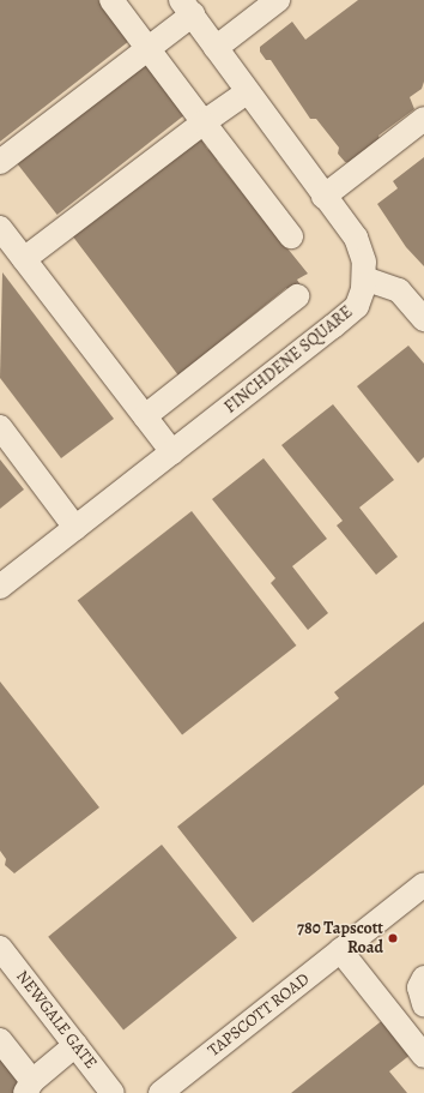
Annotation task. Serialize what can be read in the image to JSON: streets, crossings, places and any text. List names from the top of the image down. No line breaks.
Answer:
{"streets":{"street":["FINCHDENE SQUARE","TAPSCOTT ROAD","NEWGALE GATE"]},"places":["780 Tapscott Road"]}
